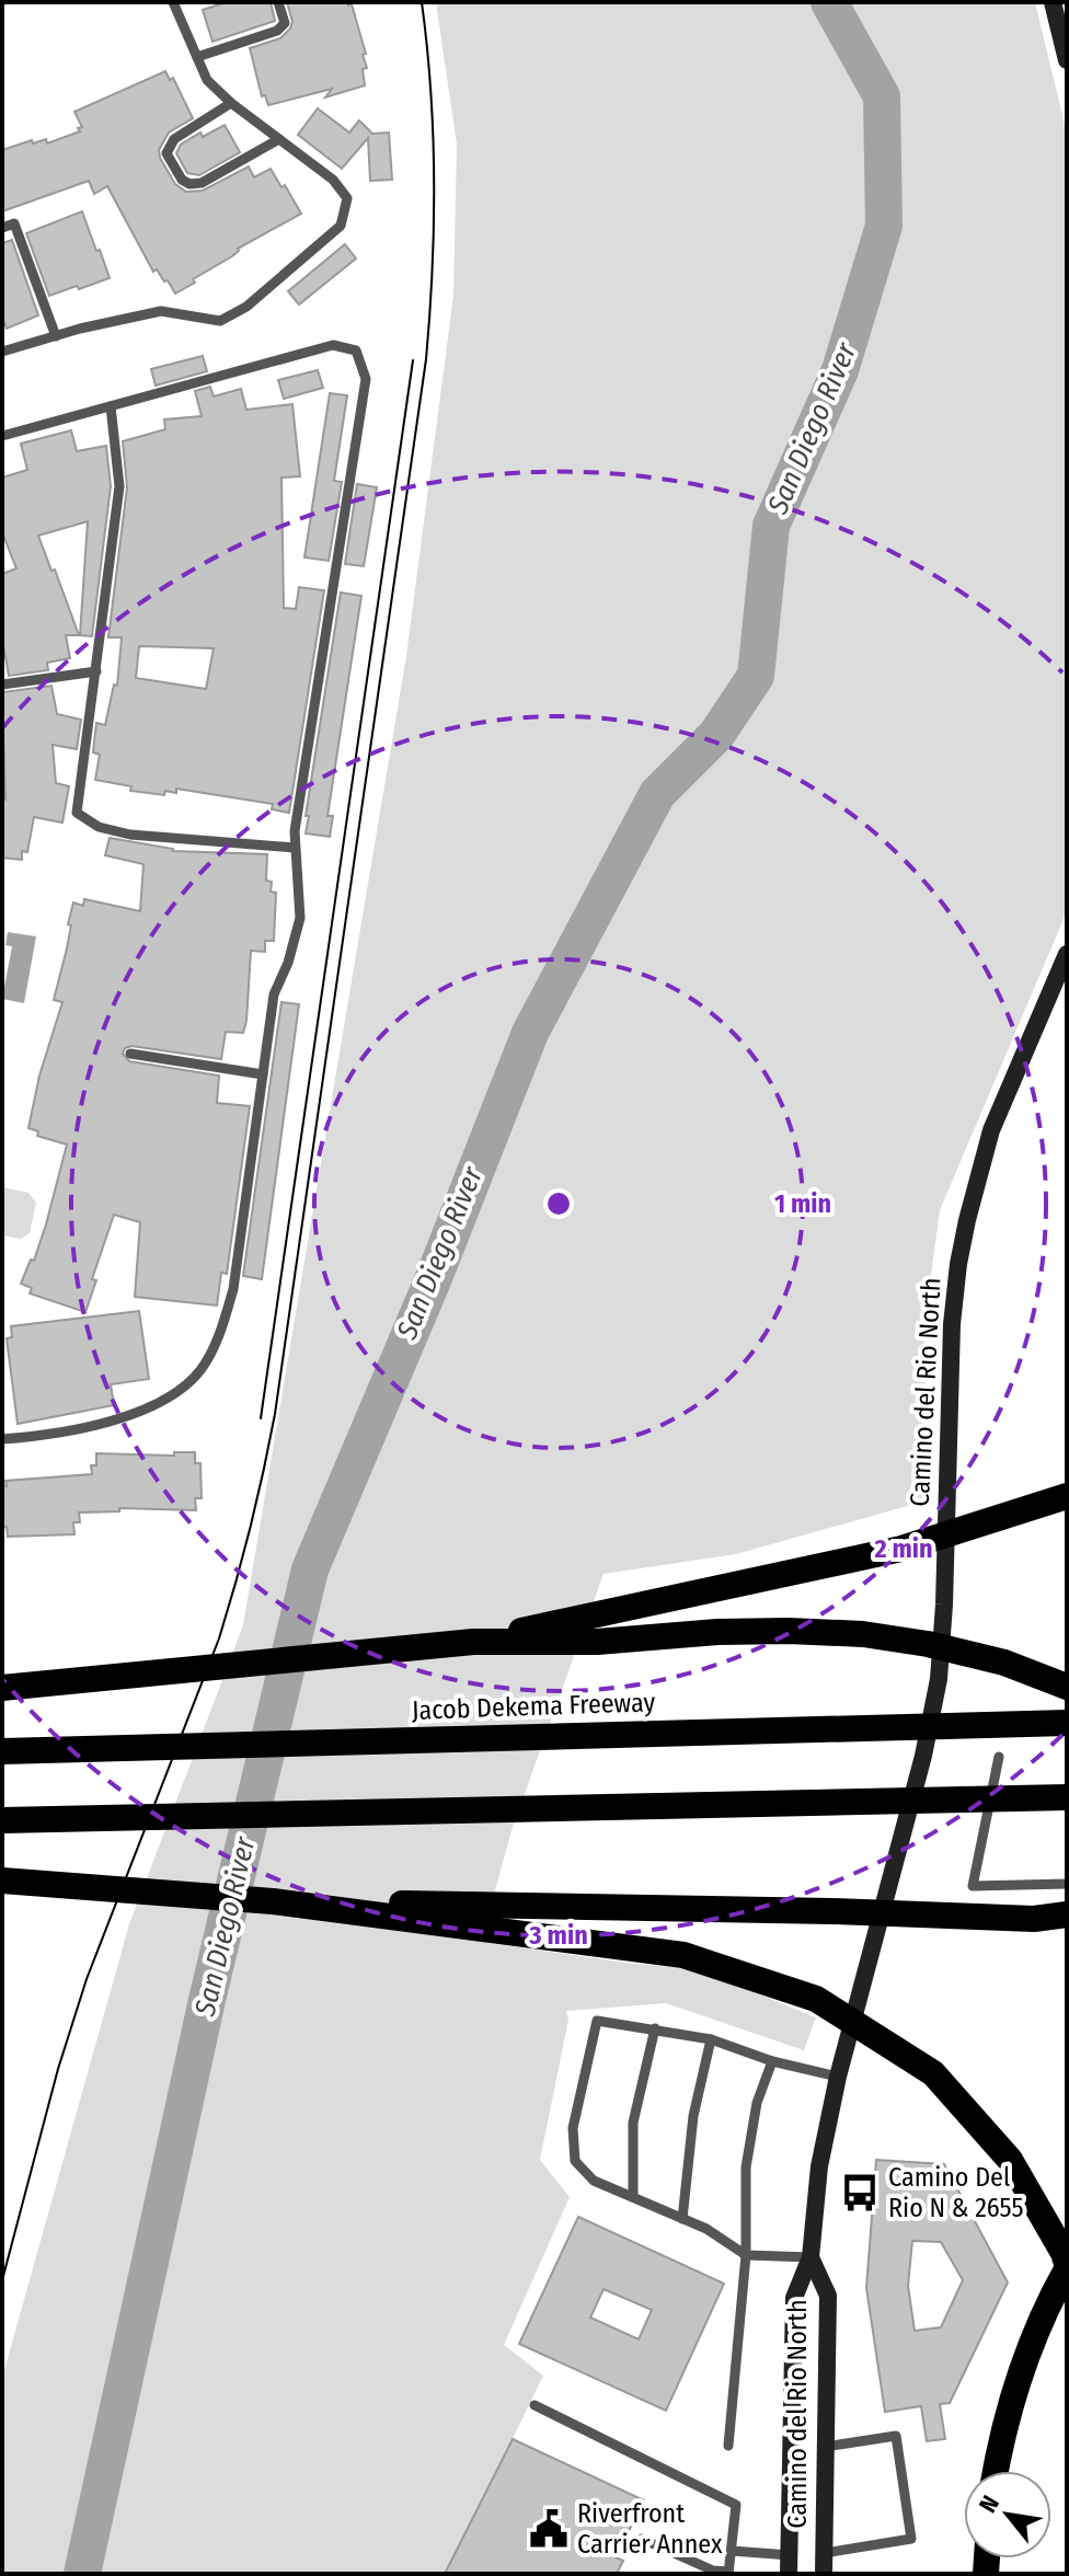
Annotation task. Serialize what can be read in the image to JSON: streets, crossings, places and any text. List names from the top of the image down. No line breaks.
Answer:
{"streets":{"highway":["Jacob Dekema Freeway"],"main road":["Camino del Rio North"]},"water":["San Diego River"],"places":{"bus stop":["Camino Del Rio N & 2655"],"public building":["Riverfront Carrier Annex"]},"north":"top left","rings":["1 min","2 min","3 min"]}
